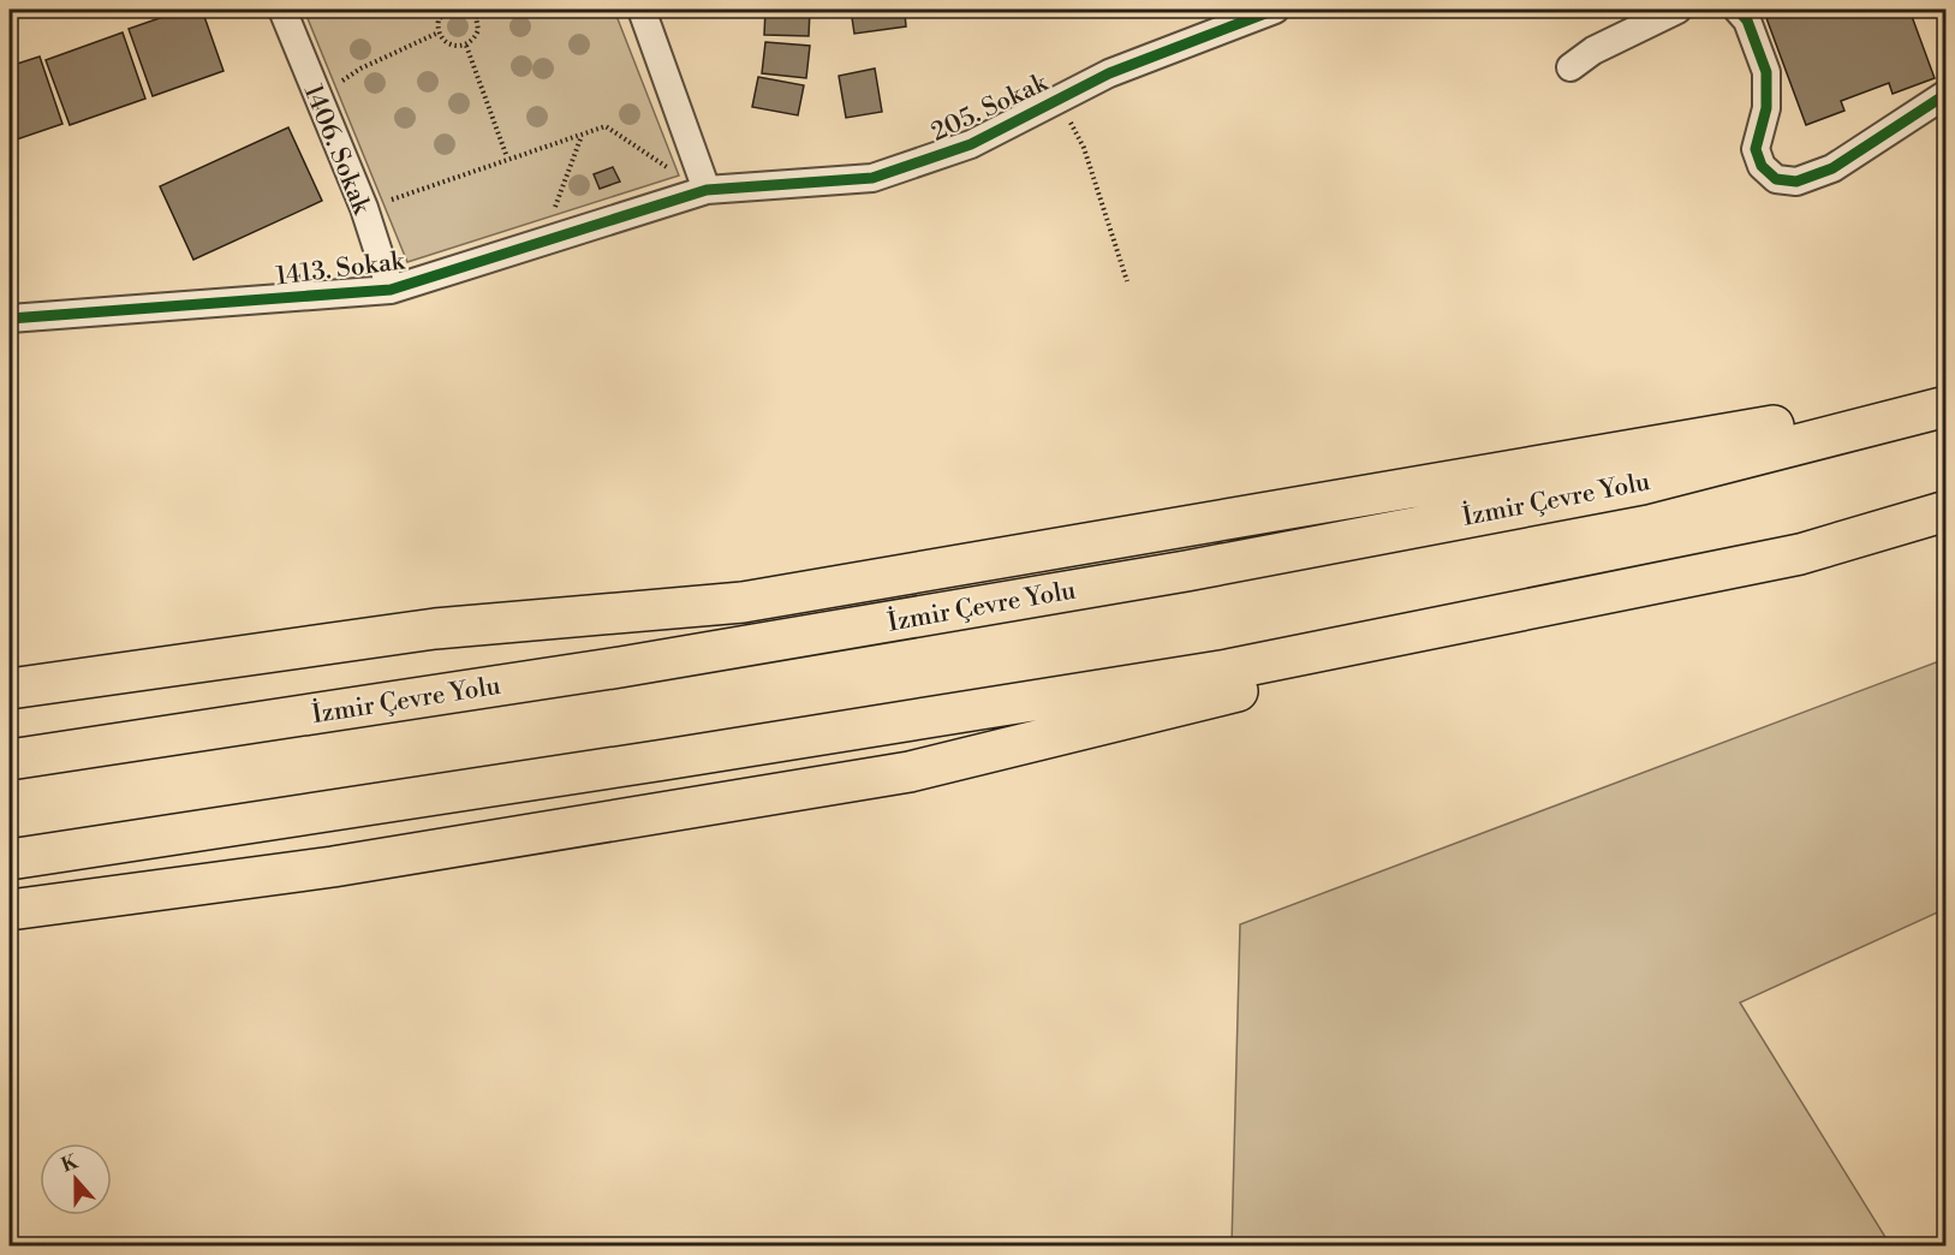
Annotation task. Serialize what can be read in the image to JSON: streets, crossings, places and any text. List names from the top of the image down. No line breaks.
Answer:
{"streets":{"highway":["İzmir Çevre Yolu"],"street":["205. Sokak","1406. Sokak","1413. Sokak"]},"crossings":[["205. Sokak","1413. Sokak"],["1406. Sokak","1413. Sokak"]],"north":"top"}
